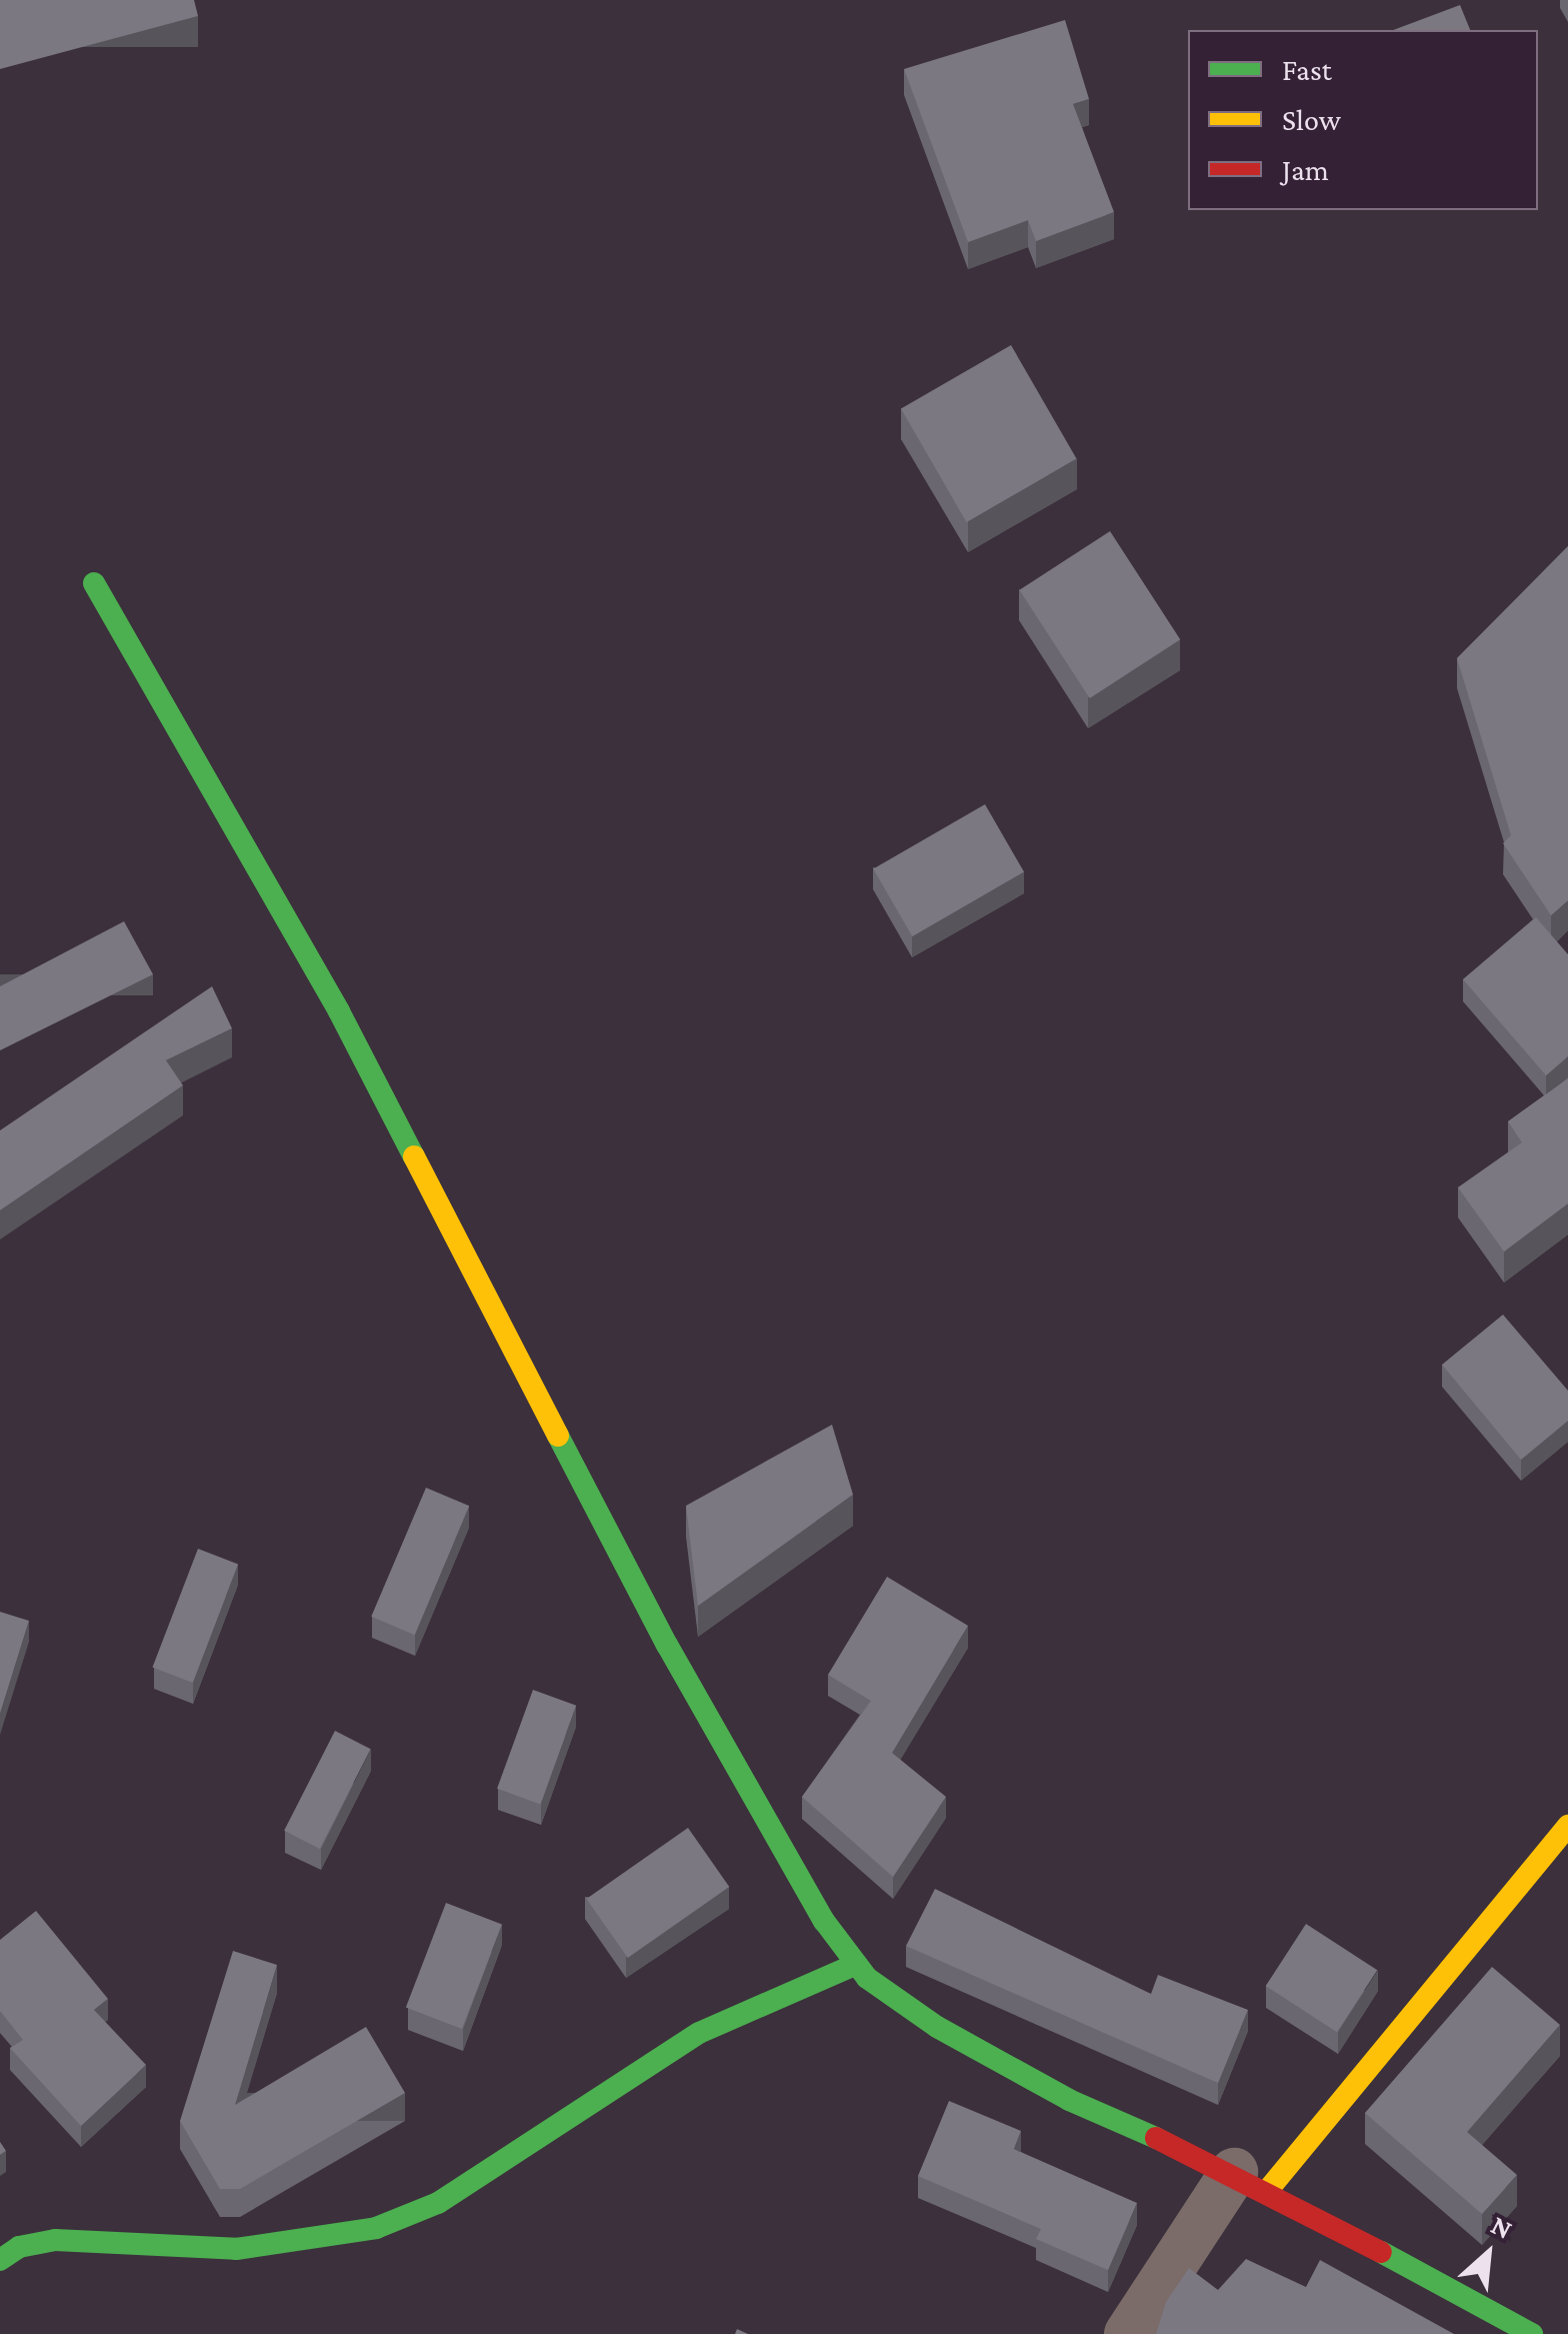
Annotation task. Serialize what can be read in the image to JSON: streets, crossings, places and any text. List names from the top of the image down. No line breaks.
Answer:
{"legend":["Fast","Slow","Jam"],"north":"top right"}
